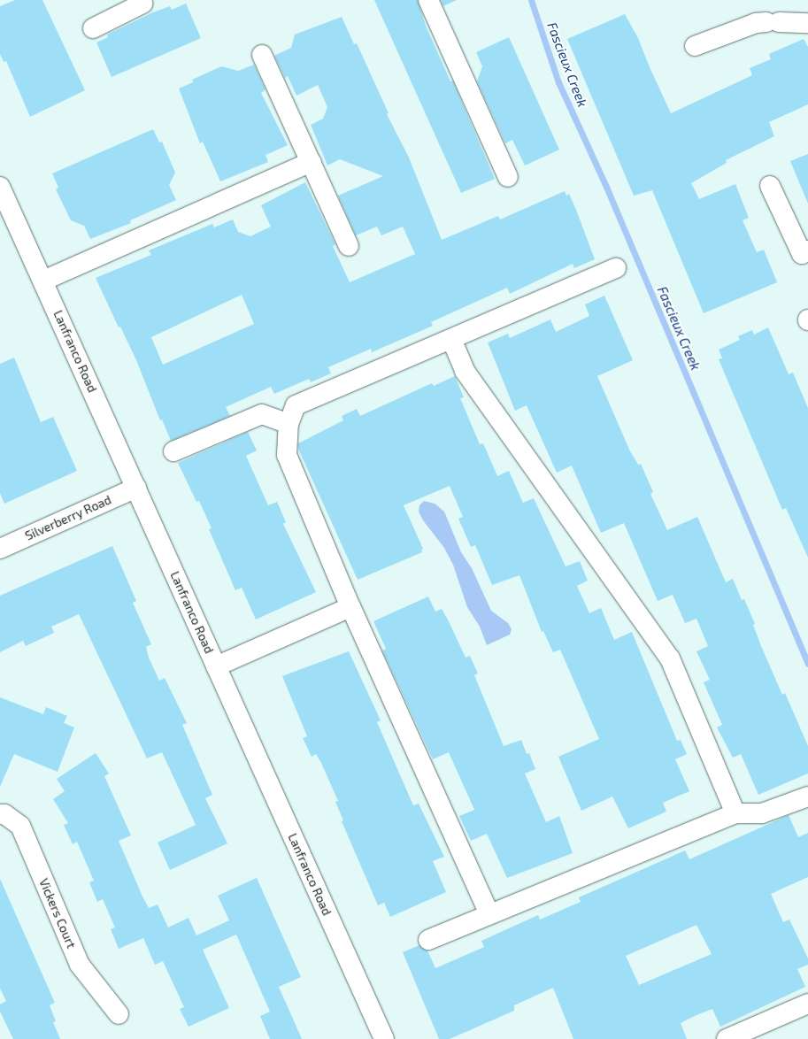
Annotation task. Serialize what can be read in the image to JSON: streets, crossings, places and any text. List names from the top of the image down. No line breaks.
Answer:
{"streets":{"street":["Lanfranco Road","Silverberry Road","Vickers Court"]},"crossings":[["Lanfranco Road","Silverberry Road"]],"water":["Fascieux Creek"]}
